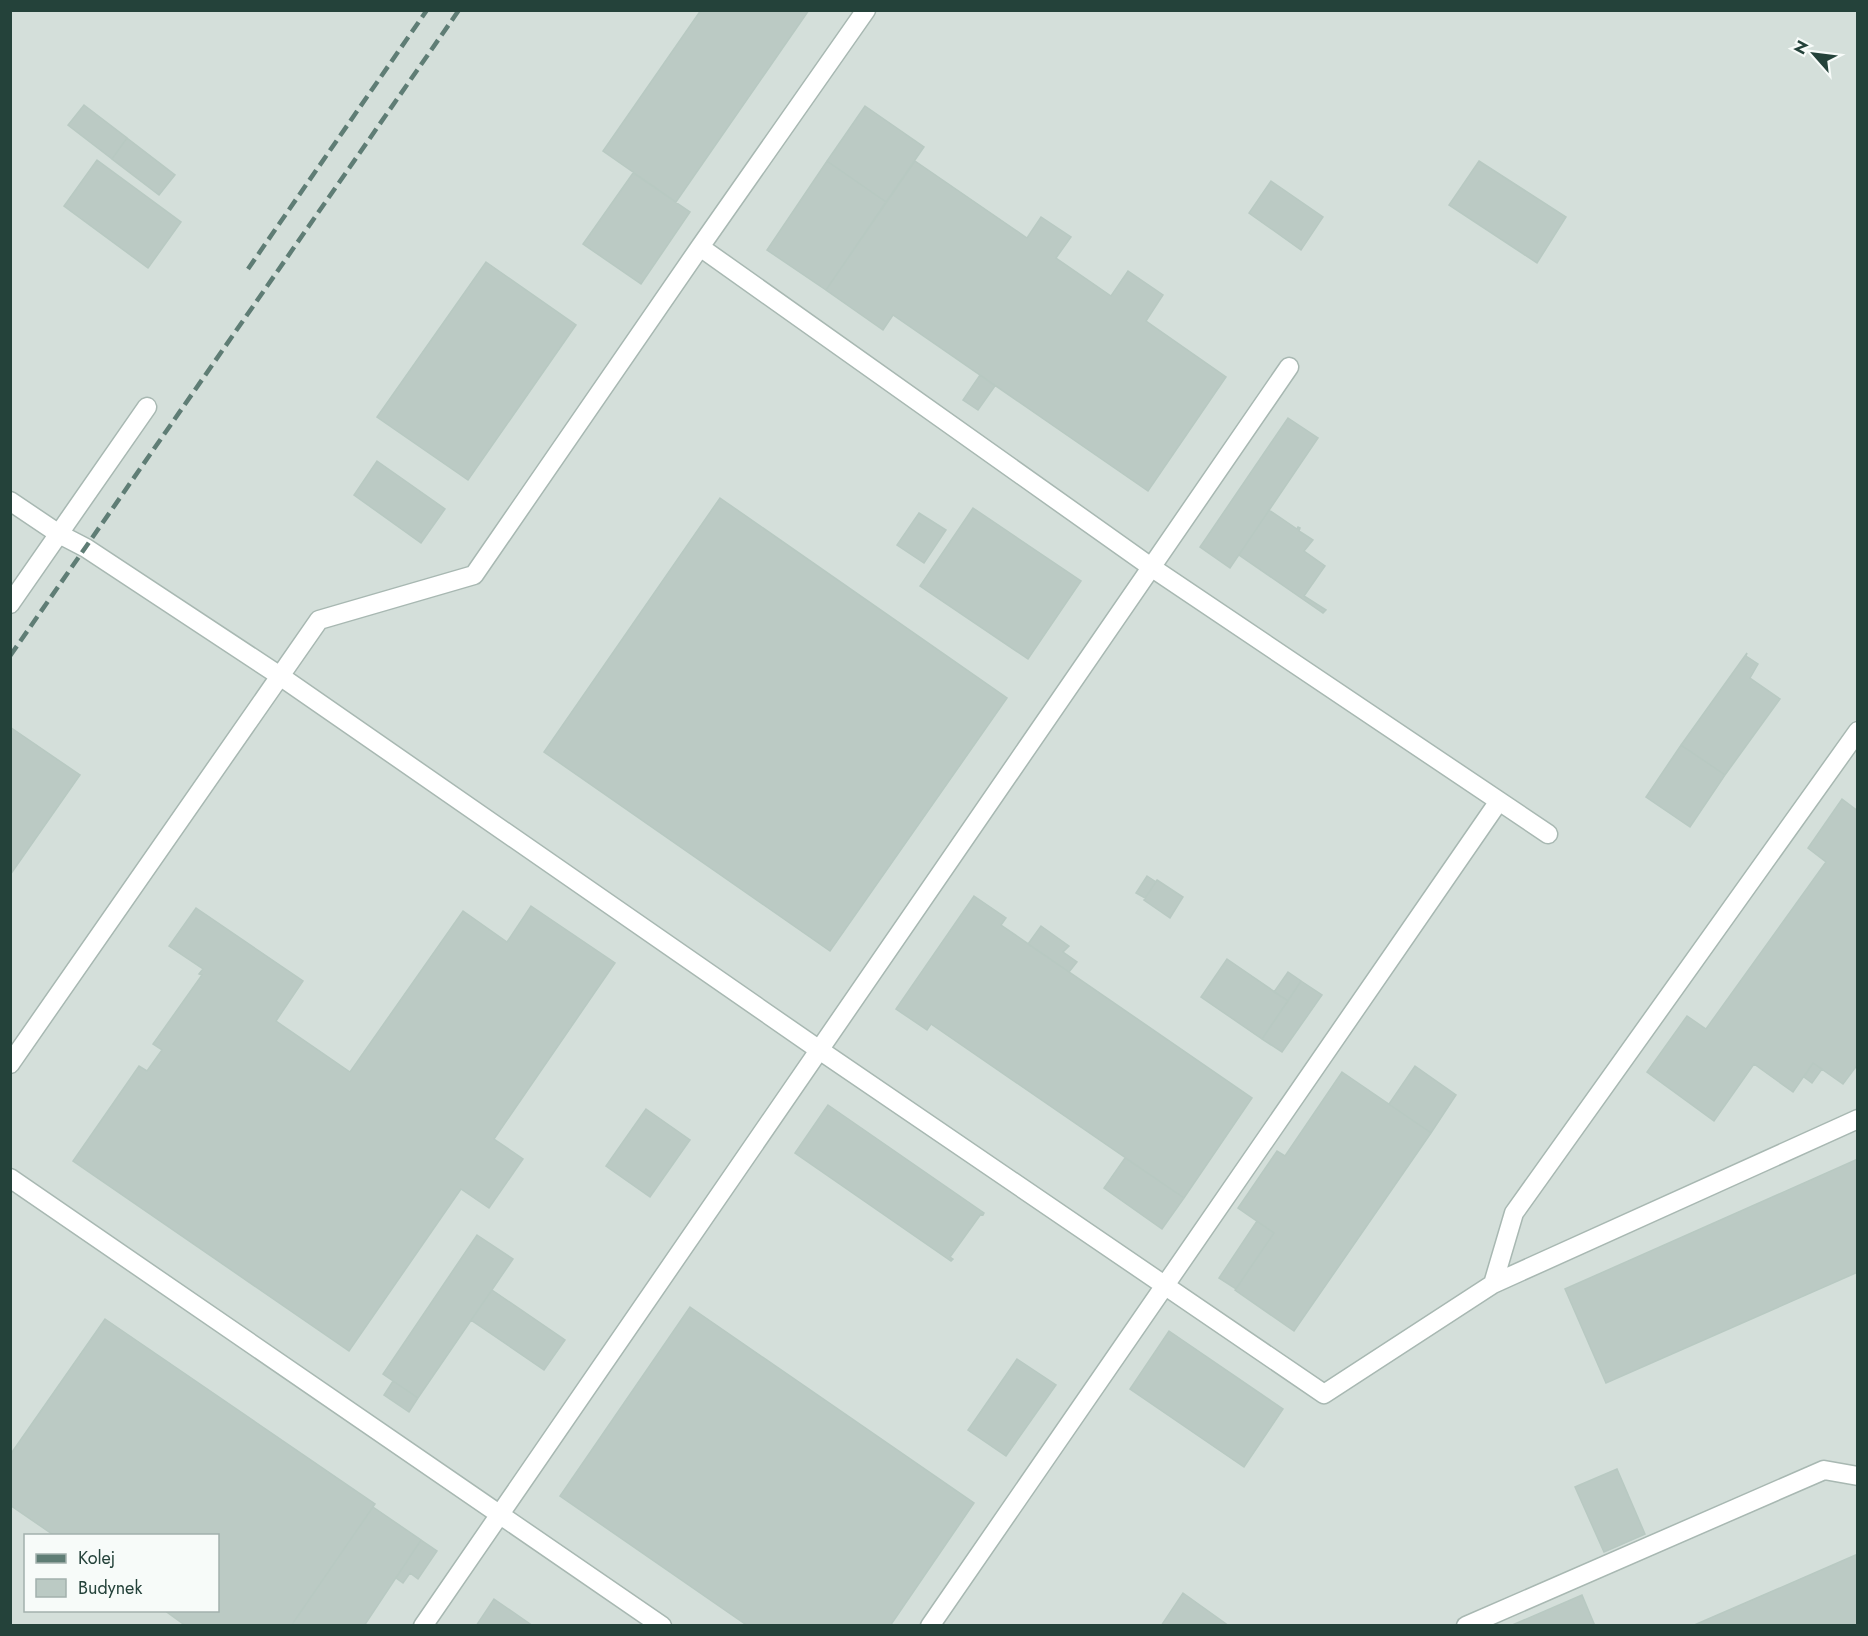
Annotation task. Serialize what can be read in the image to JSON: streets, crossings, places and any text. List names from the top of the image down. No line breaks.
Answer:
{"legend":["Kolej","Budynek"],"north":"top left"}
